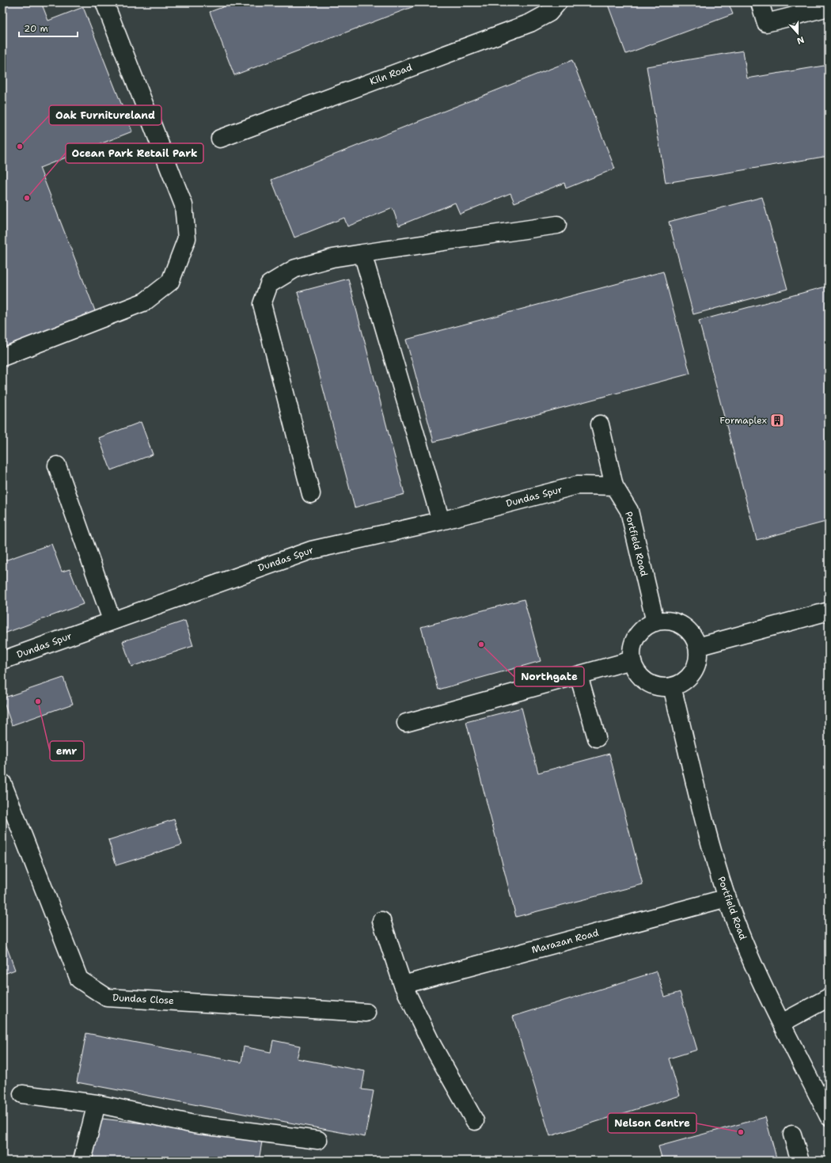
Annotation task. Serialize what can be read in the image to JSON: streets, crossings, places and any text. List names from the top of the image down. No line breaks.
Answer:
{"streets":{"street":["Kiln Road","Dundas Spur","Portfield Road","Marazan Road","Dundas Close"]},"crossings":[["Dundas Spur","Portfield Road"],["Portfield Road","Marazan Road"]],"places":{"other":["Oak Furnitureland","Ocean Park Retail Park","Northgate","emr","Nelson Centre"],"building":["Formaplex"]},"scale_bar":"20 m","north":"bottom"}
